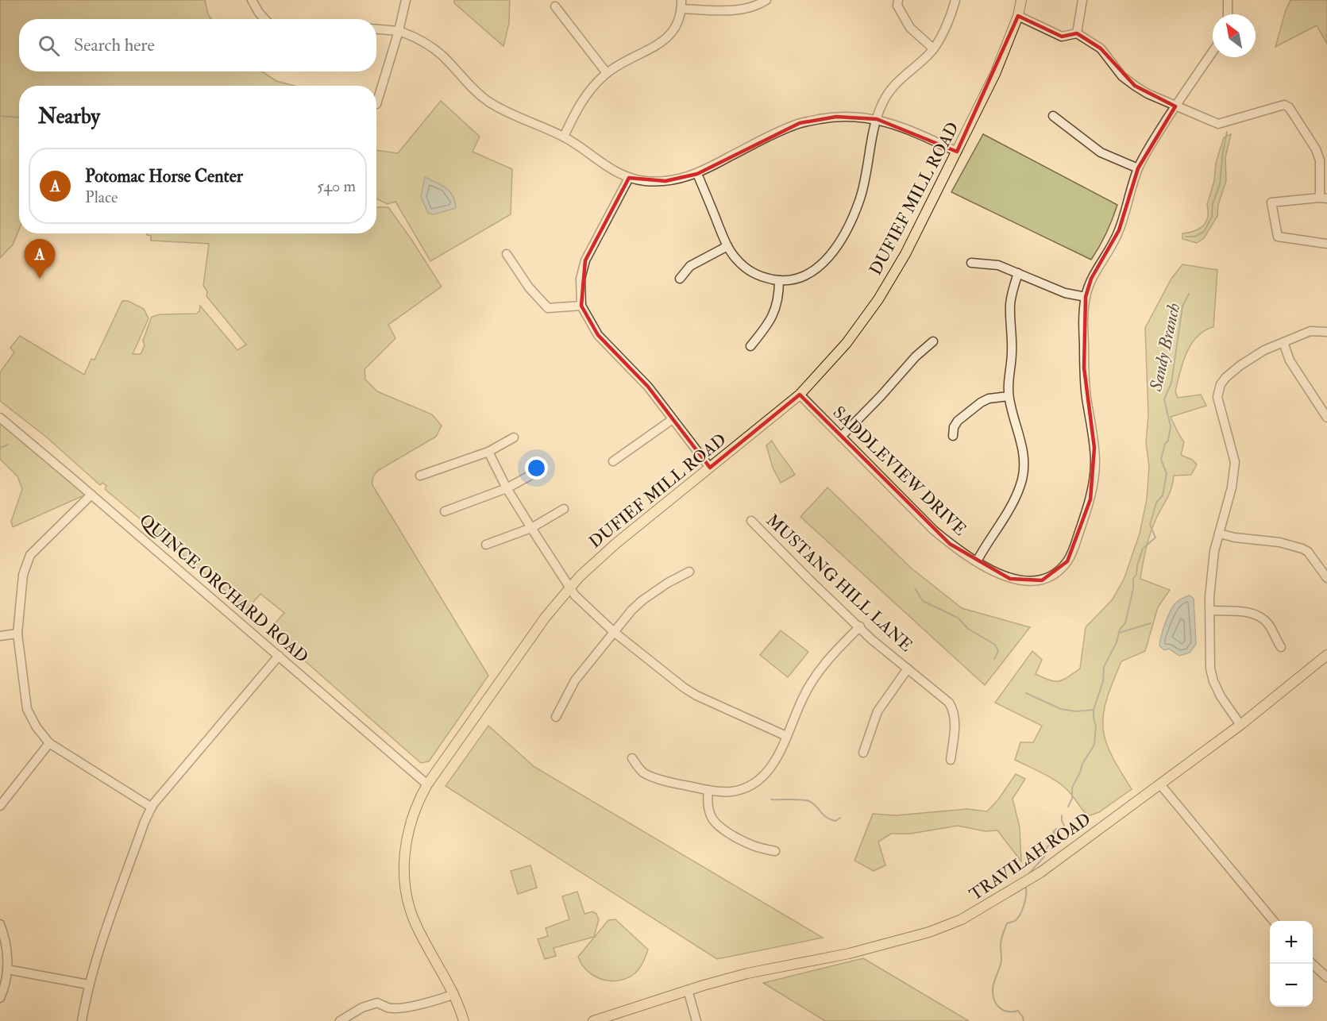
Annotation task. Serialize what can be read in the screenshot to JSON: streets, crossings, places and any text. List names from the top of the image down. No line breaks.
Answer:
{"streets":{"main road":["DUFIEF MILL ROAD","TRAVILAH ROAD"],"street":["SADDLEVIEW DRIVE","MUSTANG HILL LANE","QUINCE ORCHARD ROAD"]},"crossings":[["DUFIEF MILL ROAD","SADDLEVIEW DRIVE"],["DUFIEF MILL ROAD","QUINCE ORCHARD ROAD"]],"water":["Sandy Branch"],"north":"top left","page":{"search":"Search here","heading":"Nearby","list":[{"mark":"A","name":"Potomac Horse Center","note":"Place","value":"540 m"}],"pins":"A","map_buttons":["+","−"]}}
